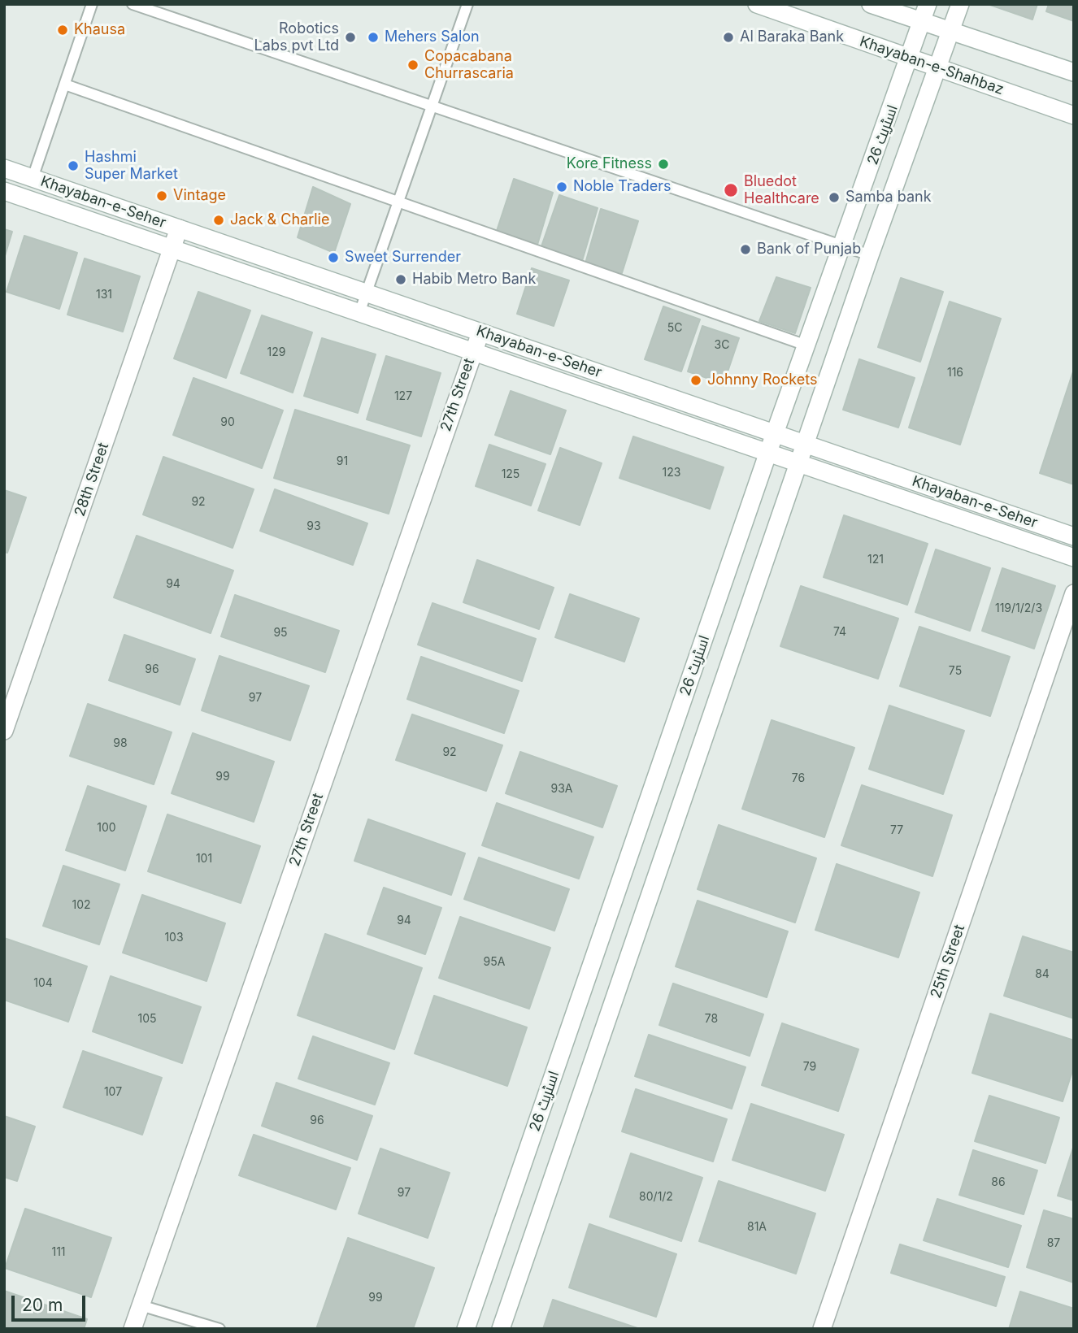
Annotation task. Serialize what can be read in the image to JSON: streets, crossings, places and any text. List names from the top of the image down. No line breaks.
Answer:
{"streets":{"street":["Khayaban-e-Shahbaz","اسٹریٹ 26","Khayaban-e-Seher","27th Street","28th Street","25th Street"]},"crossings":[["Khayaban-e-Shahbaz","اسٹریٹ 26"],["اسٹریٹ 26","Khayaban-e-Seher"],["Khayaban-e-Seher","27th Street"],["Khayaban-e-Seher","28th Street"]],"places":["Khausa","Robotics Labs pvt Ltd","Mehers Salon","Al Baraka Bank","Copacabana Churrascaria","Kore Fitness","Hashmi Super Market","Noble Traders","Bluedot Healthcare","Vintage","Samba bank","Jack & Charlie","Bank of Punjab","Sweet Surrender","Habib Metro Bank","Johnny Rockets"],"house_numbers":["131","5C","3C","129","116","127","90","91","123","125","92","93","121","94","119/1/2/3","74","95","96","75","97","98","92","99","76","93A","100","77","101","102","94","103","95A","84","104","105","78","79","107","96","86","97","80/1/2","81A","87","111","99"],"scale_bar":"20 m"}
